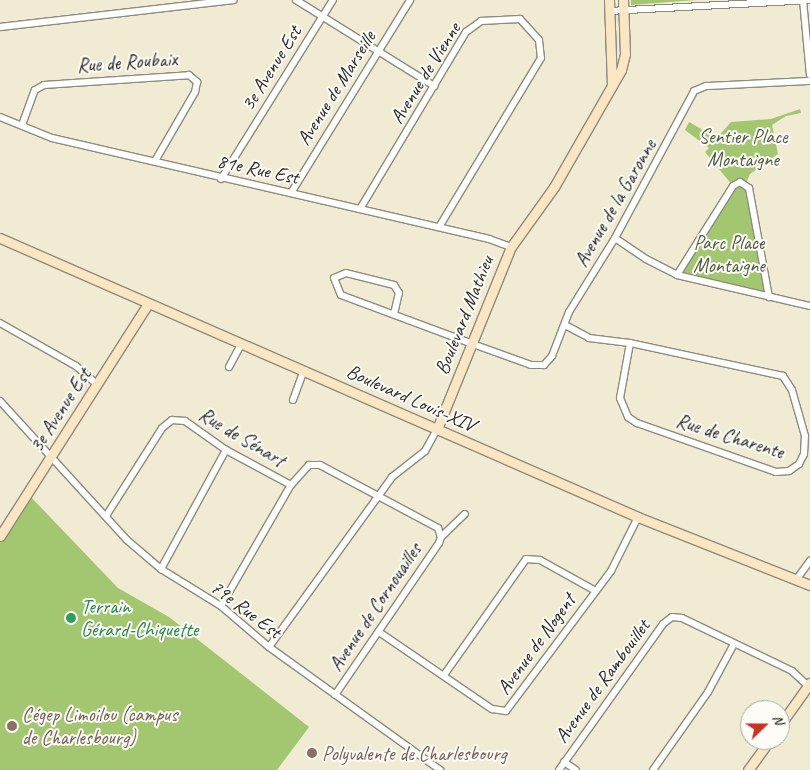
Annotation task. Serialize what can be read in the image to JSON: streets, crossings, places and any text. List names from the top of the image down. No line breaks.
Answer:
{"streets":{"street":["Rue de Roubaix","3e Avenue Est","Avenue de Vienne","Avenue de Marseille","81e Rue Est","Avenue de la Garonne","Boulevard Mathieu","Boulevard Louis-XIV","Rue de Charente","Rue de Sénart","Avenue de Cornouailles","79e Rue Est","Avenue de Nogent","Avenue de Rambouillet"]},"crossings":[["Rue de Roubaix","81e Rue Est"],["3e Avenue Est","81e Rue Est"],["3e Avenue Est","Boulevard Louis-XIV"],["3e Avenue Est","79e Rue Est"],["Avenue de Vienne","81e Rue Est"],["Avenue de Marseille","81e Rue Est"],["81e Rue Est","Boulevard Mathieu"],["Avenue de la Garonne","Boulevard Mathieu"],["Avenue de la Garonne","Rue de Charente"],["Boulevard Mathieu","Boulevard Louis-XIV"],["Boulevard Mathieu","Avenue de Cornouailles"],["Boulevard Mathieu","79e Rue Est"],["Boulevard Louis-XIV","Avenue de Nogent"],["Rue de Sénart","Avenue de Cornouailles"],["Rue de Sénart","79e Rue Est"],["Avenue de Cornouailles","79e Rue Est"],["Avenue de Cornouailles","Avenue de Nogent"]],"parks":["Sentier Place Montaigne","Parc Place Montaigne"],"places":["Terrain Gérard-Chiquette","Cégep Limoilou (campus de Charlesbourg)","Polyvalente de Charlesbourg"],"north":"right"}
